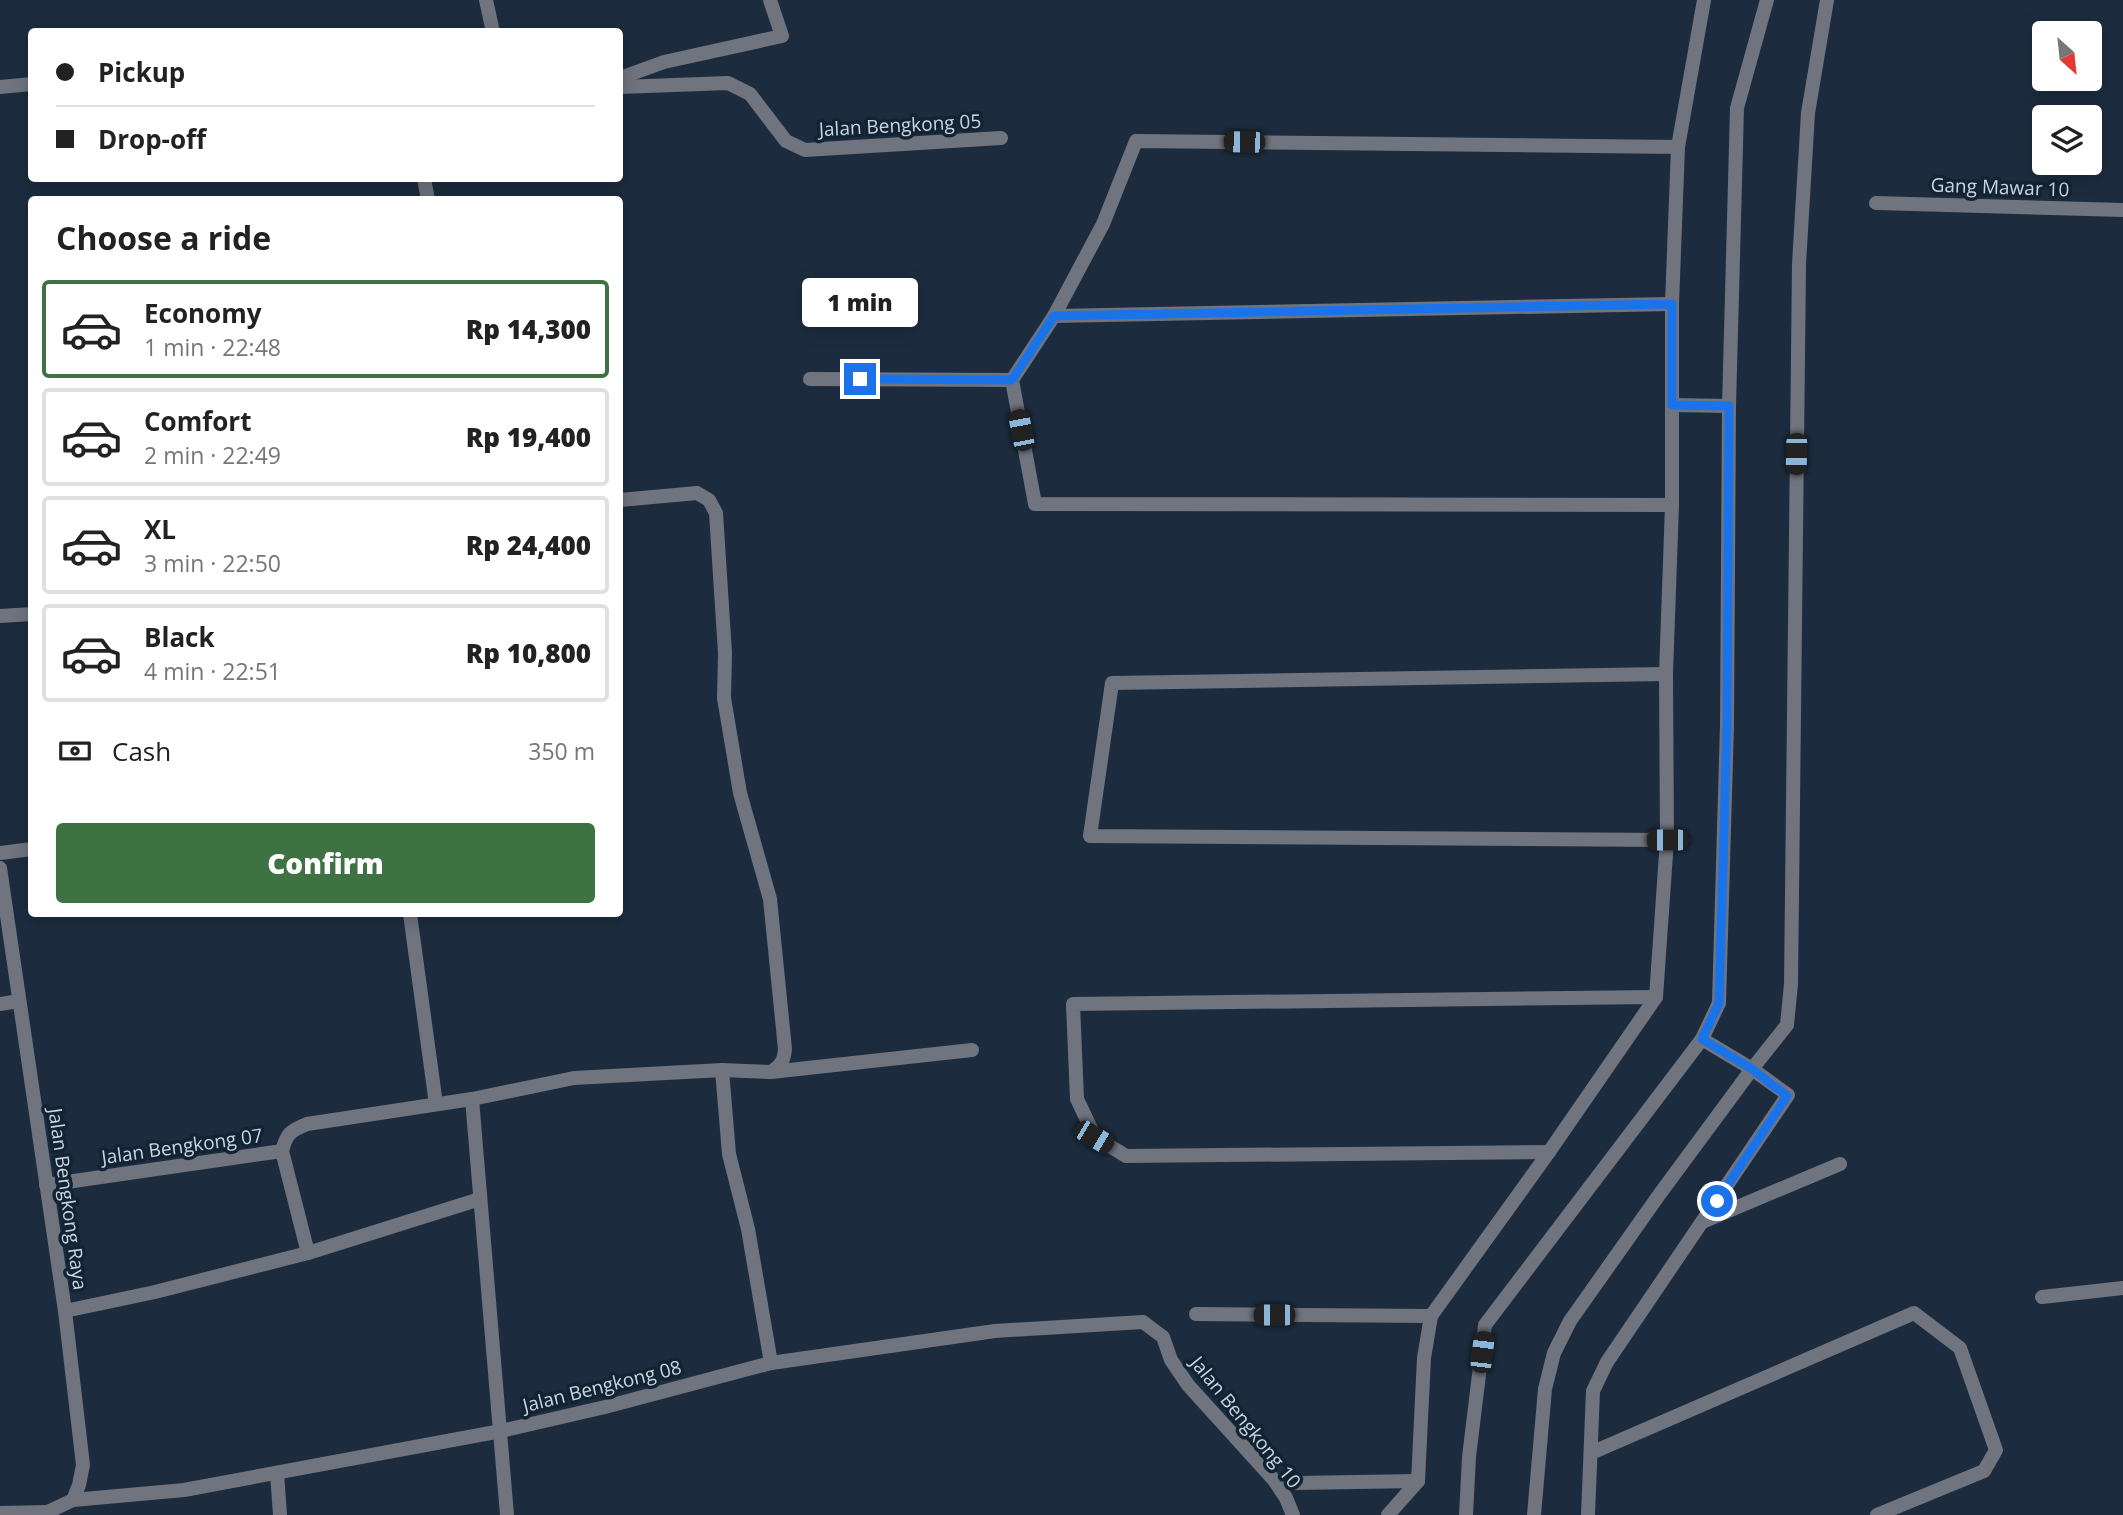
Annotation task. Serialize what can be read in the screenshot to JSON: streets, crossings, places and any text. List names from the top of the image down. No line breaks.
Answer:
{"streets":{"street":["Jalan Bengkong 05","Gang Mawar 10","Jalan Bengkong 07","Jalan Bengkong Raya","Jalan Bengkong 08","Jalan Bengkong 10"]},"crossings":[["Jalan Bengkong 07","Jalan Bengkong Raya"],["Jalan Bengkong Raya","Jalan Bengkong 08"],["Jalan Bengkong 08","Jalan Bengkong 10"]],"north":"bottom right","page":{"banner":["Pickup","Drop-off"],"heading":"Choose a ride","bubble":"1 min","list":[{"name":"Economy","note":"1 min · 22:48","value":"Rp 14,300"},{"name":"Comfort","note":"2 min · 22:49","value":"Rp 19,400"},{"name":"XL","note":"3 min · 22:50","value":"Rp 24,400"},{"name":"Black","note":"4 min · 22:51","value":"Rp 10,800"}],"pay":["Cash","350 m"],"buttons":"Confirm"}}
